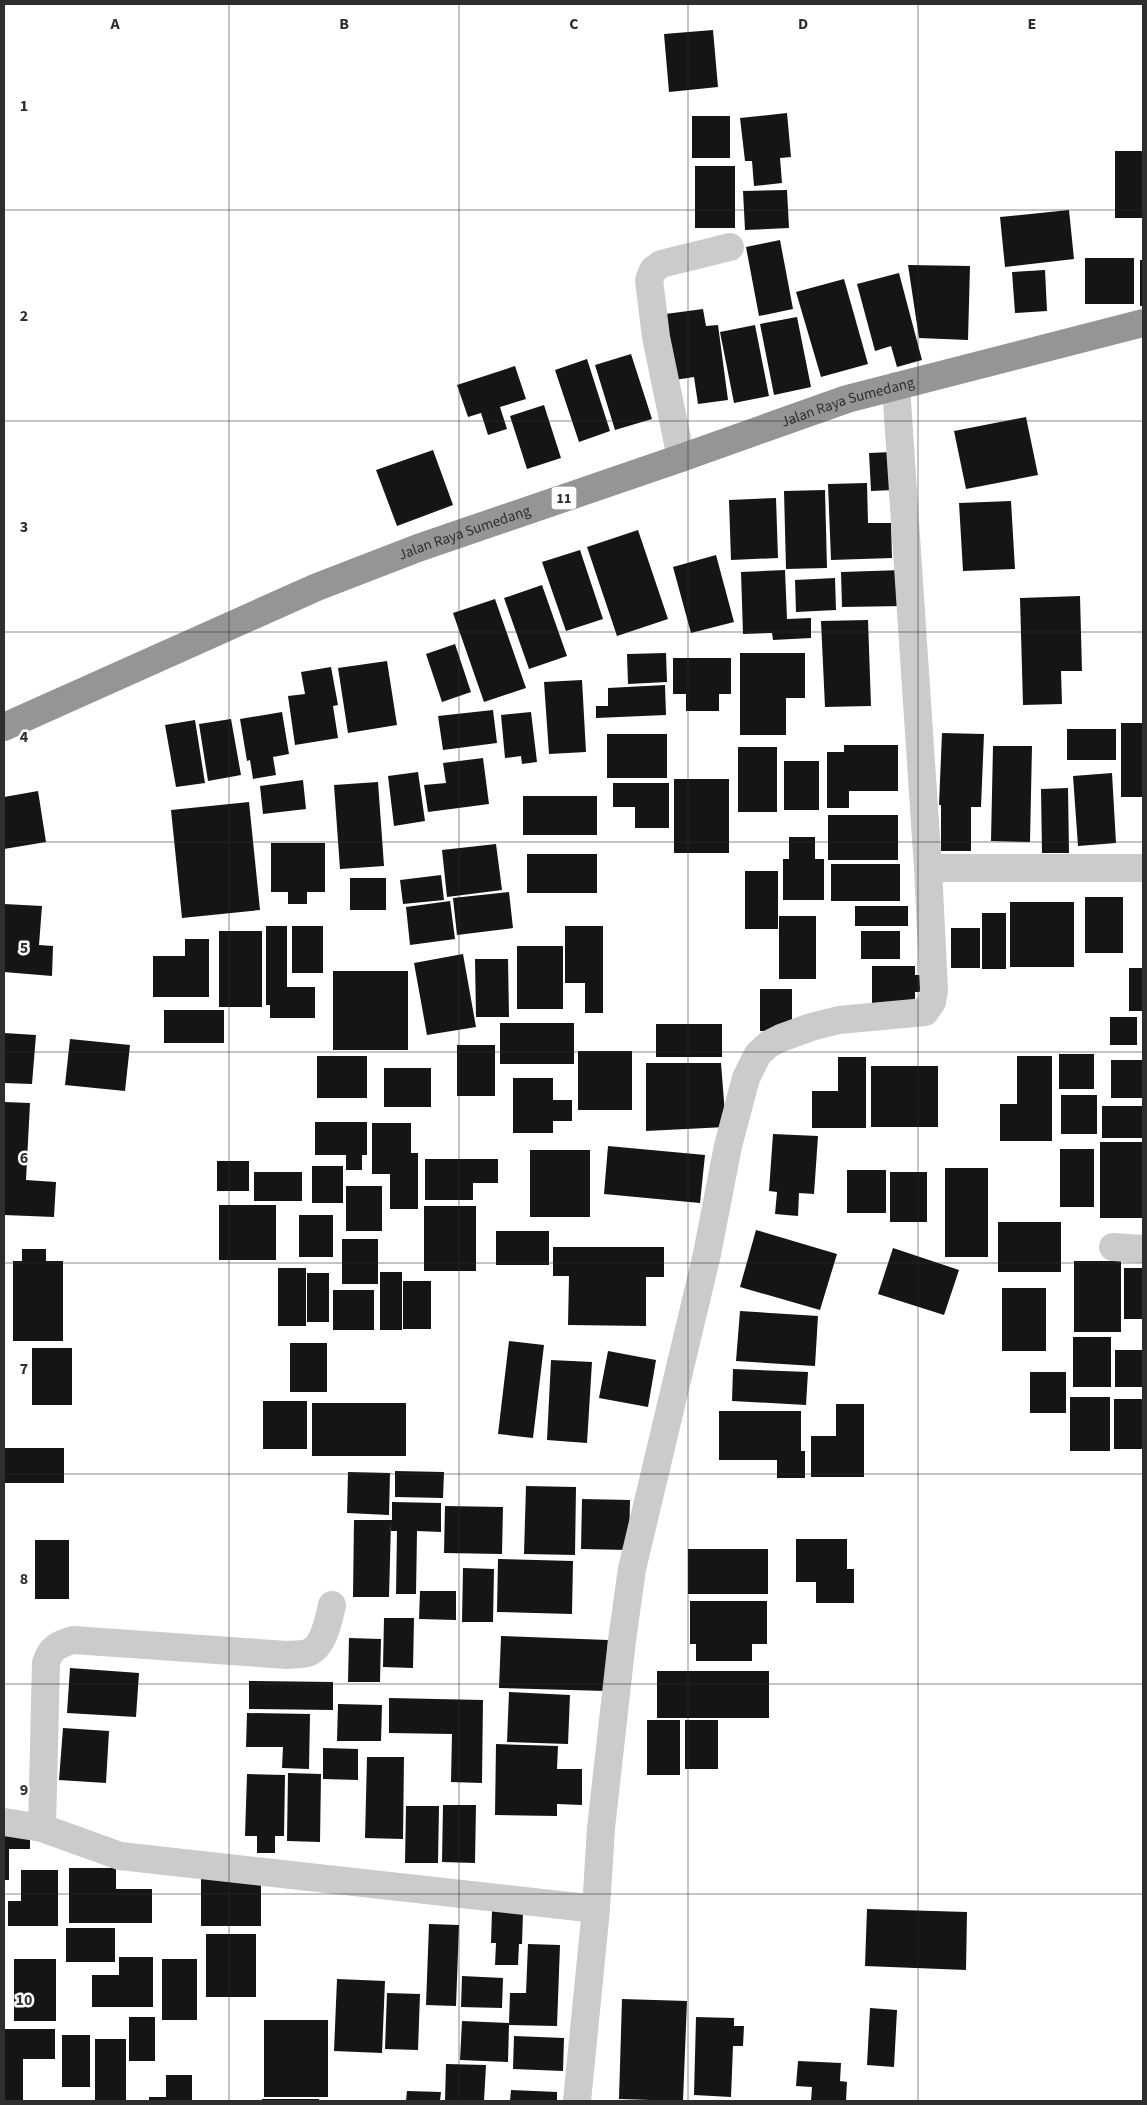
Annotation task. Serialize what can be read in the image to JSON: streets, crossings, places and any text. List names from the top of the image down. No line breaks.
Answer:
{"streets":{"highway":["Jalan Raya Sumedang","11"]},"grid":{"columns":["A","B","C","D","E"],"rows":["1","2","3","4","5","6","7","8","9","10"]}}
